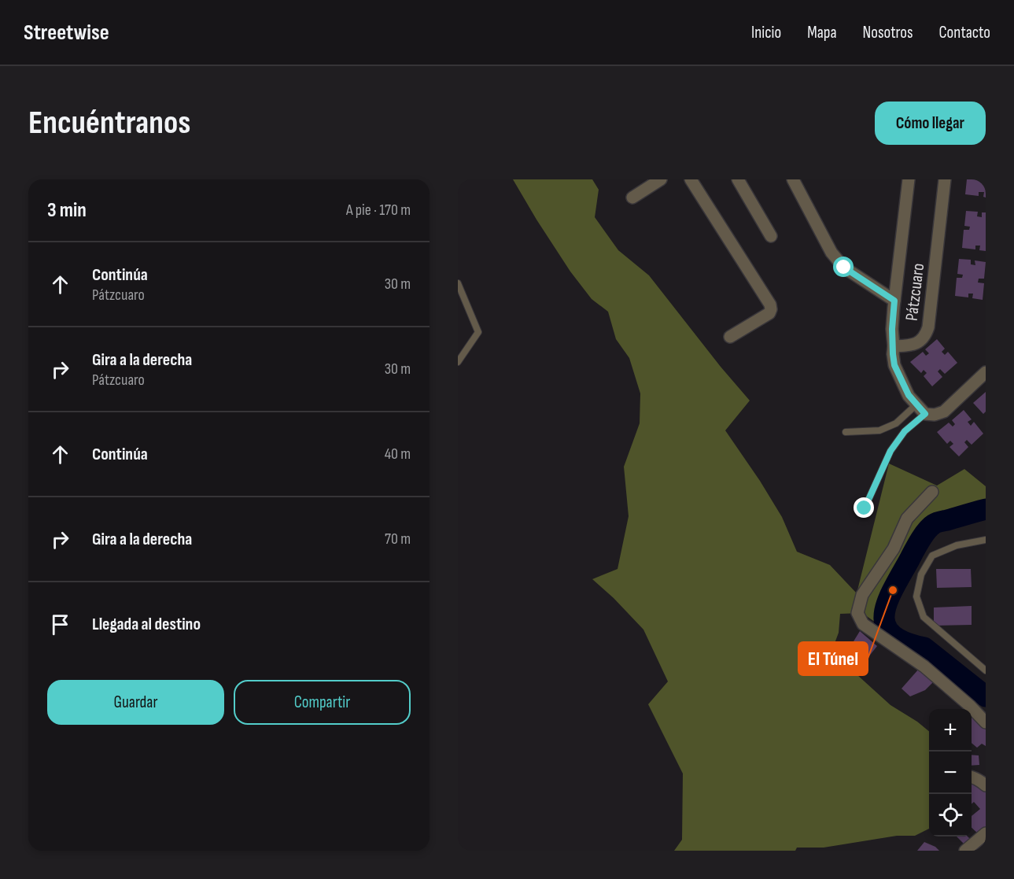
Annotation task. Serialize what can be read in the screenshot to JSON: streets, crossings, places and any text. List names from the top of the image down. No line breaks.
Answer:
{"streets":{"street":["Pátzcuaro"]},"places":["El Túnel"],"page":{"header":"Streetwise","nav":["Inicio","Mapa","Nosotros","Contacto"],"buttons":["Cómo llegar",["Guardar","Compartir"]],"title":"Encuéntranos","heading":["3 min","A pie · 170 m"],"list":[["Continúa","Pátzcuaro","30 m"],["Gira a la derecha","Pátzcuaro","30 m"],["Continúa","40 m"],["Gira a la derecha","70 m"],"Llegada al destino"],"map_buttons":["+","−"]}}
